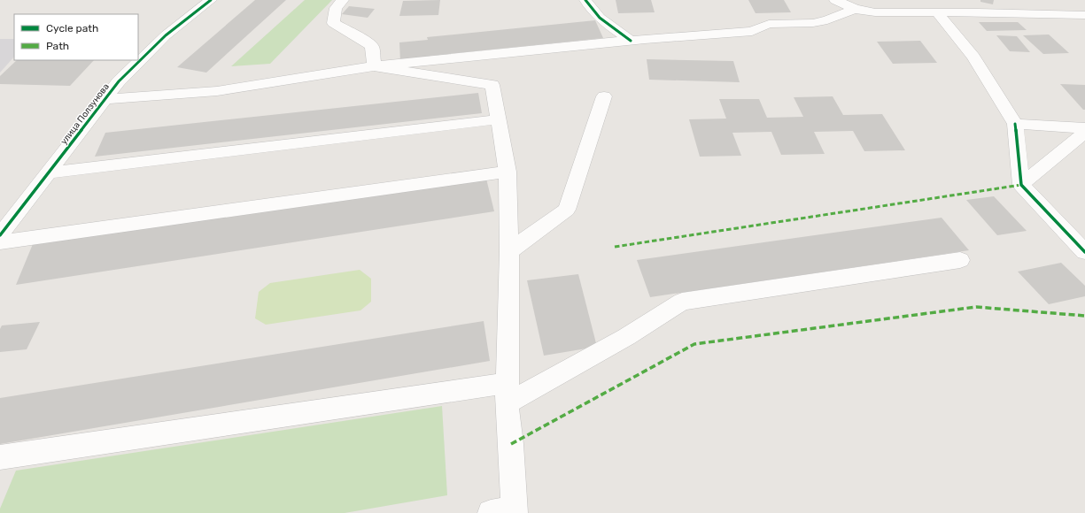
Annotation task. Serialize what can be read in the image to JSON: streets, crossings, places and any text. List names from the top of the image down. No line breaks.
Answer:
{"streets":{"street":["улица Ползунова"]},"legend":["Cycle path","Path"]}
